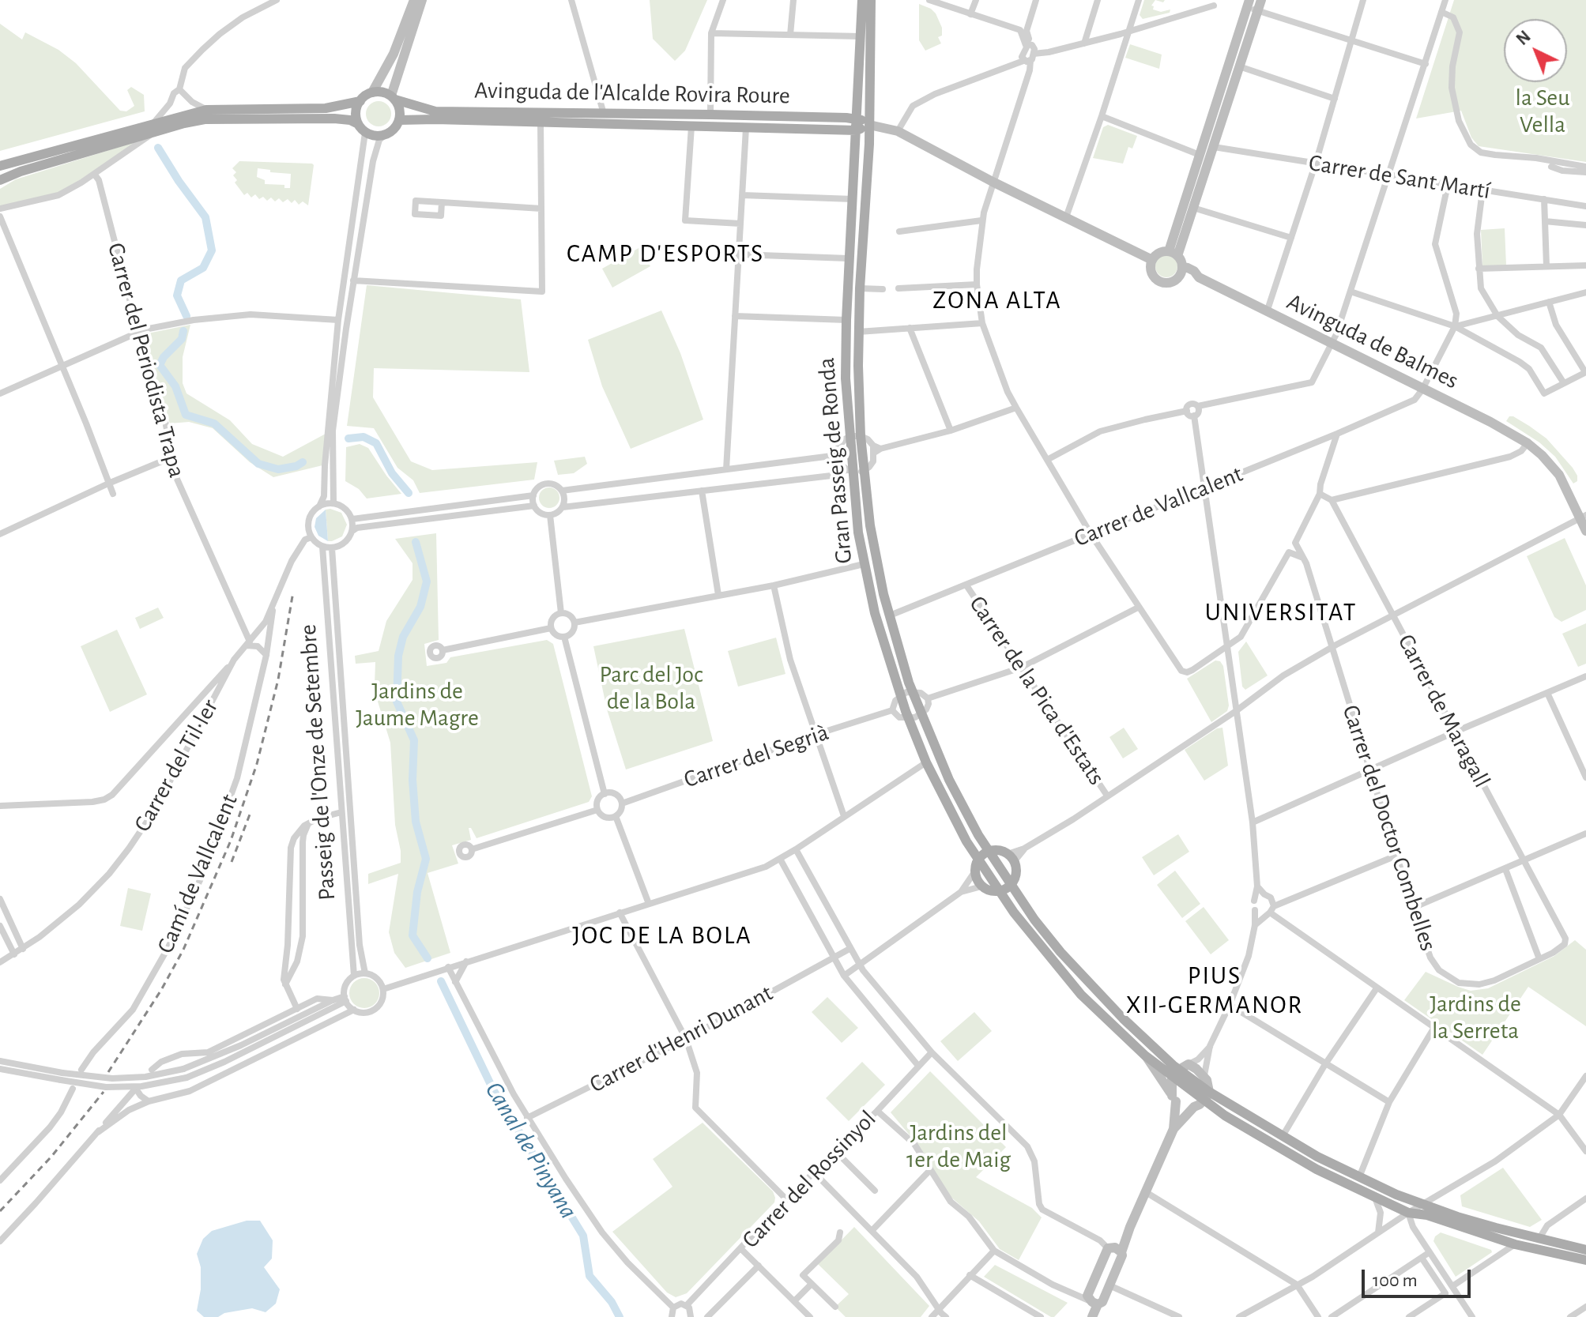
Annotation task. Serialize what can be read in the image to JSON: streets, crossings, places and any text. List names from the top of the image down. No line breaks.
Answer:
{"streets":{"main road":["Avinguda de l'Alcalde Rovira Roure","Avinguda de Balmes","Gran Passeig de Ronda"],"street":["Carrer de Sant Martí","Carrer del Periodista Trapa","Carrer de Vallcalent","Carrer de la Pica d'Estats","Carrer de Maragall","Carrer del Segrià","Passeig de l'Onze de Setembre","Carrer del Til·ler","Carrer del Doctor Combelles","Camí de Vallcalent","Carrer d'Henri Dunant","Carrer del Rossinyol"]},"crossings":[["Avinguda de l'Alcalde Rovira Roure","Avinguda de Balmes"],["Avinguda de l'Alcalde Rovira Roure","Gran Passeig de Ronda"],["Avinguda de Balmes","Carrer de Vallcalent"],["Carrer del Periodista Trapa","Carrer del Til·ler"],["Gran Passeig de Ronda","Carrer de Vallcalent"],["Carrer de Vallcalent","Carrer de la Pica d'Estats"],["Carrer de Maragall","Carrer del Doctor Combelles"],["Passeig de l'Onze de Setembre","Carrer del Til·ler"],["Carrer del Til·ler","Camí de Vallcalent"]],"districts":["CAMP D'ESPORTS","ZONA ALTA","UNIVERSITAT","JOC DE LA BOLA","PIUS XII-GERMANOR"],"water":["Canal de Pinyana"],"parks":["la Seu Vella","Parc del Joc de la Bola","Jardins de Jaume Magre","Jardins de la Serreta","Jardins del 1er de Maig"],"scale_bar":"100 m","north":"top left"}
